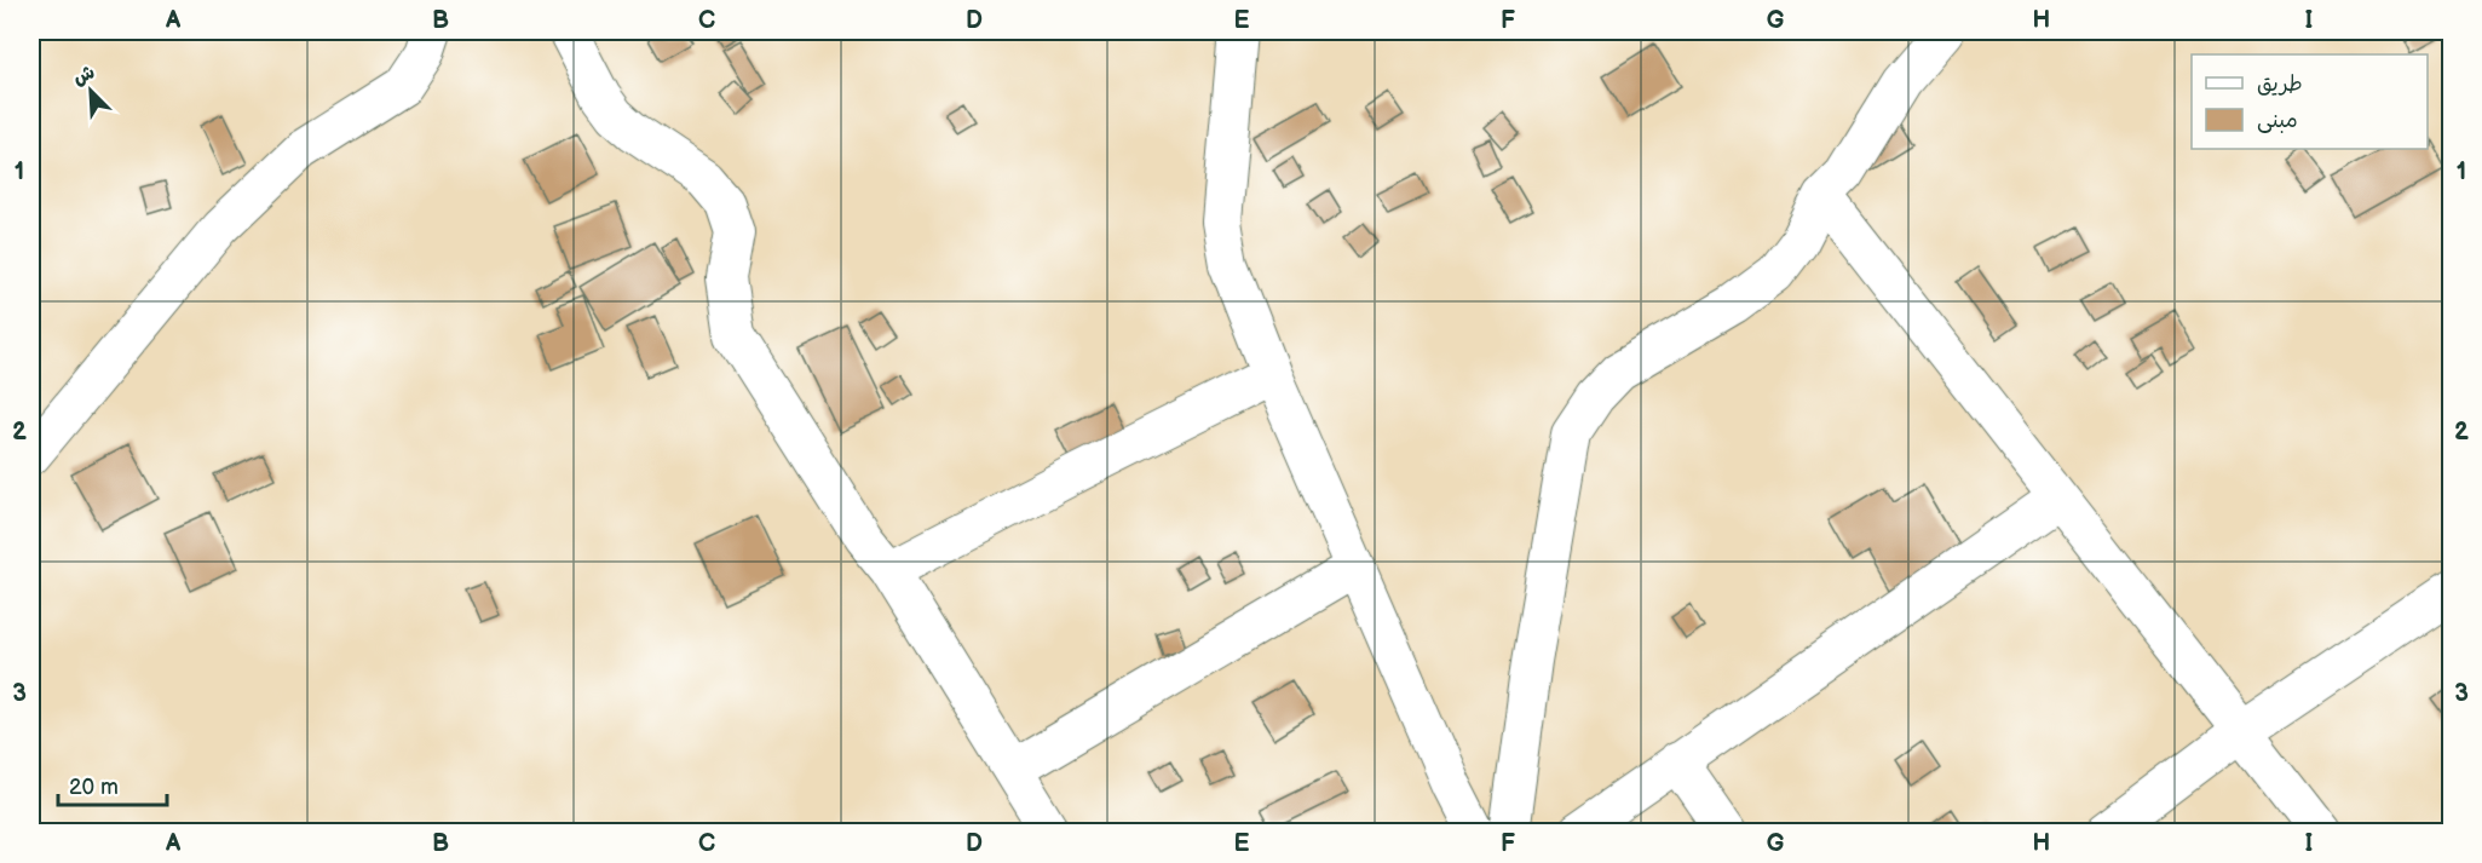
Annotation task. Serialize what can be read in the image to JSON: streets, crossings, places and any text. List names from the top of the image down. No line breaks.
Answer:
{"legend":["طريق","مبنى"],"scale_bar":"20 m","north":"top left","grid":{"columns":["A","B","C","D","E","F","G","H","I"],"rows":["1","2","3"]}}
